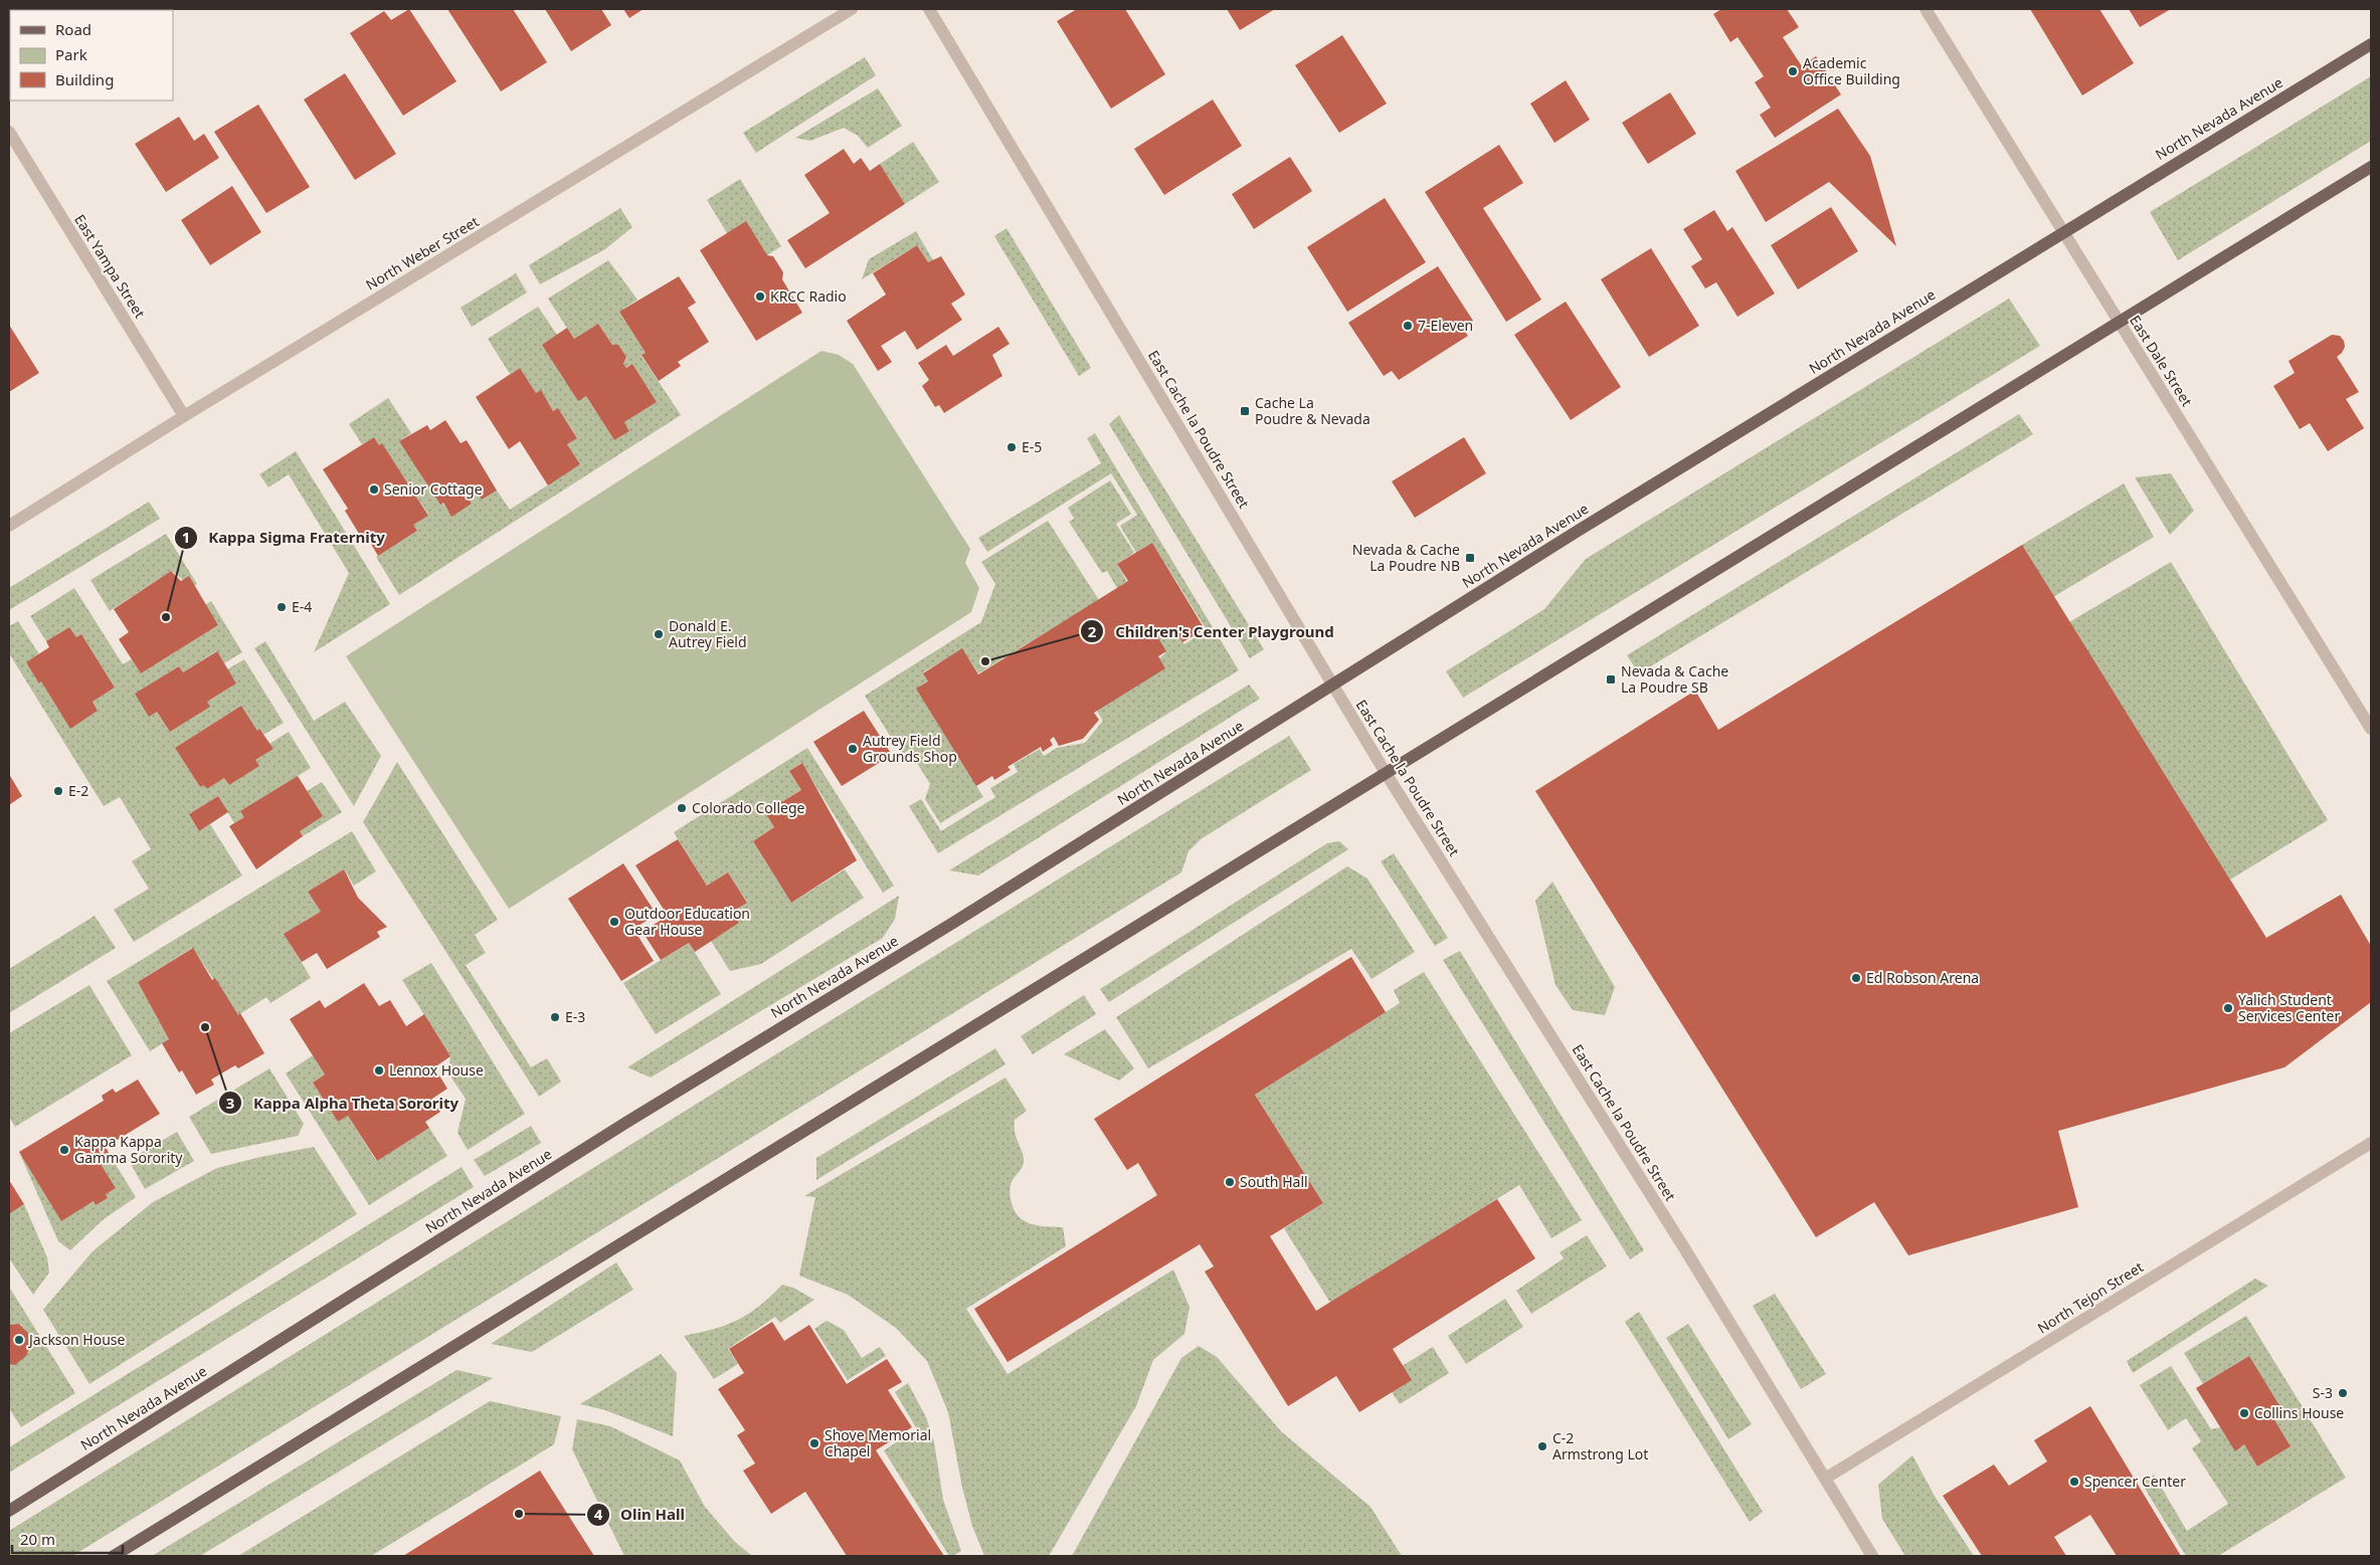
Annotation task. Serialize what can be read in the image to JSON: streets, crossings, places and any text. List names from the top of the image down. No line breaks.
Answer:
{"streets":{"main road":["North Nevada Avenue"],"street":["North Weber Street","East Yampa Street","East Dale Street","East Cache la Poudre Street","North Tejon Street"]},"crossings":[["North Nevada Avenue","East Dale Street"],["North Nevada Avenue","East Cache la Poudre Street"],["North Weber Street","East Yampa Street"],["East Cache la Poudre Street","North Tejon Street"]],"places":{"other":["Academic Office Building","KRCC Radio","7-Eleven","E-5","Senior Cottage","E-4","Kappa Sigma Fraternity","Donald E. Autrey Field","Children's Center Playground","Autrey Field Grounds Shop","E-2","Colorado College","Outdoor Education Gear House","Ed Robson Arena","Yalich Student Services Center","E-3","Kappa Alpha Theta Sorority","Lennox House","Kappa Kappa Gamma Sorority","South Hall","Jackson House","S-3","Collins House","Shove Memorial Chapel","C-2 Armstrong Lot","Spencer Center","Olin Hall"],"transit":["Cache La Poudre & Nevada","Nevada & Cache La Poudre NB","Nevada & Cache La Poudre SB"]},"legend":["Road","Park","Building"],"scale_bar":"20 m"}
